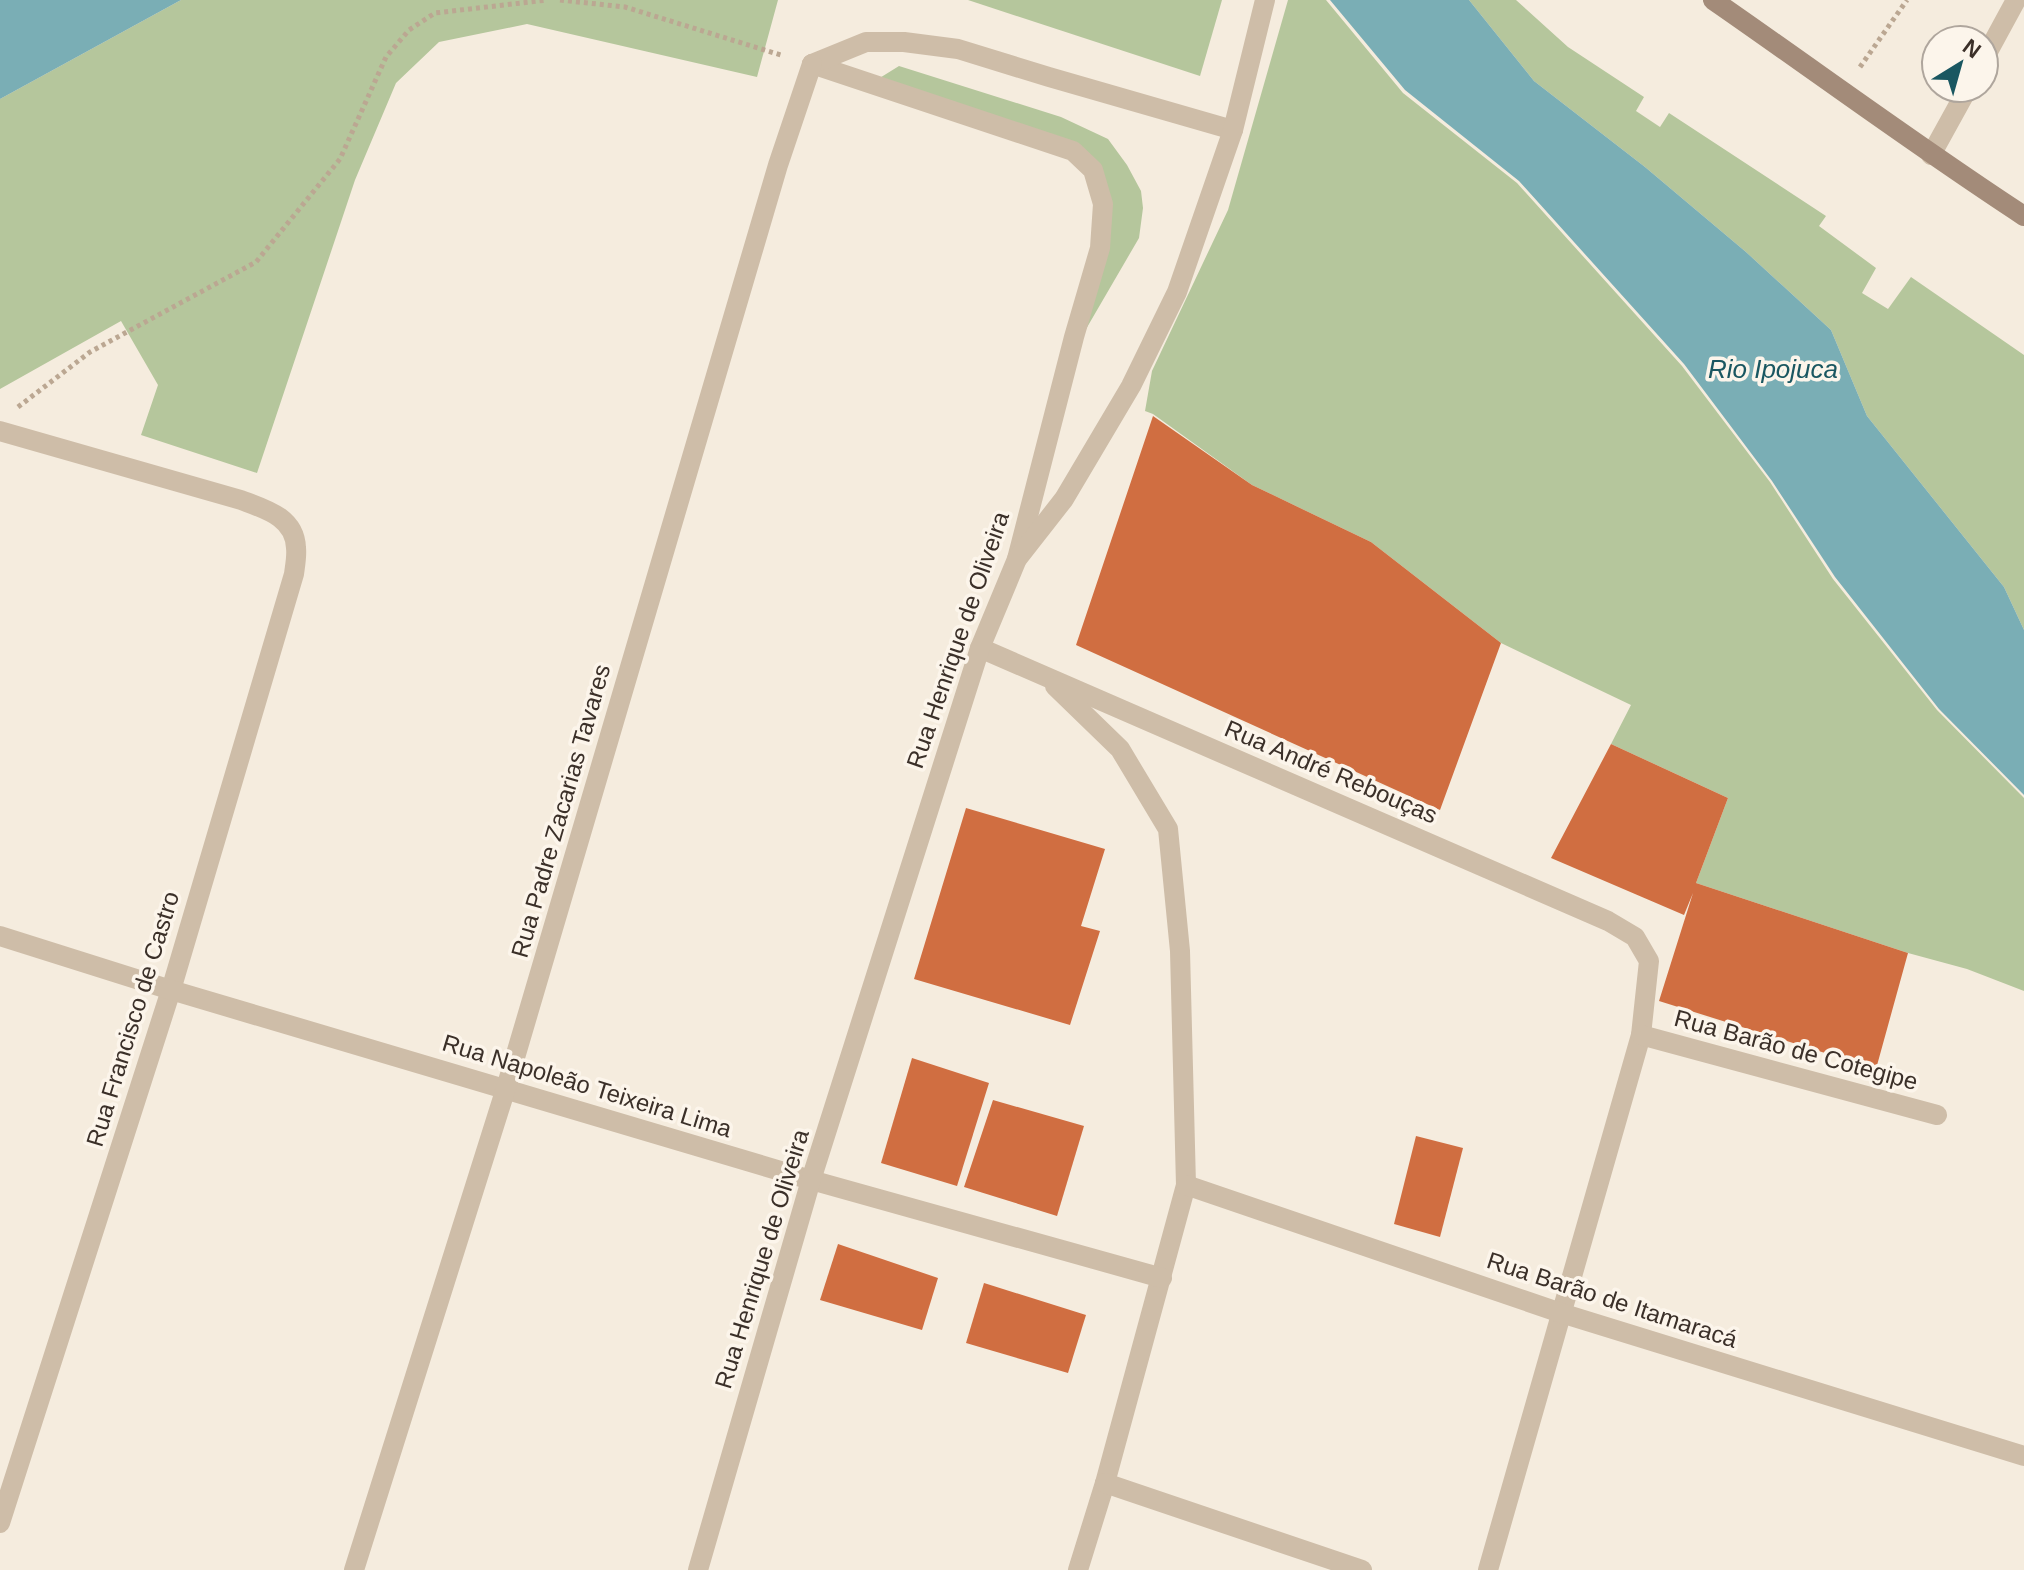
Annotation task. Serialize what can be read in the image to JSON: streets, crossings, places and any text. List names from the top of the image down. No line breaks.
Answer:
{"streets":{"street":["Rua Henrique de Oliveira","Rua André Rebouças","Rua Padre Zacarias Tavares","Rua Francisco de Castro","Rua Barão de Cotegipe","Rua Napoleão Teixeira Lima","Rua Barão de Itamaracá"]},"crossings":[["Rua Henrique de Oliveira","Rua André Rebouças"],["Rua Henrique de Oliveira","Rua Padre Zacarias Tavares"],["Rua Henrique de Oliveira","Rua Napoleão Teixeira Lima"],["Rua André Rebouças","Rua Barão de Cotegipe"],["Rua Padre Zacarias Tavares","Rua Napoleão Teixeira Lima"],["Rua Francisco de Castro","Rua Napoleão Teixeira Lima"]],"water":["Rio Ipojuca"],"north":"top right"}
